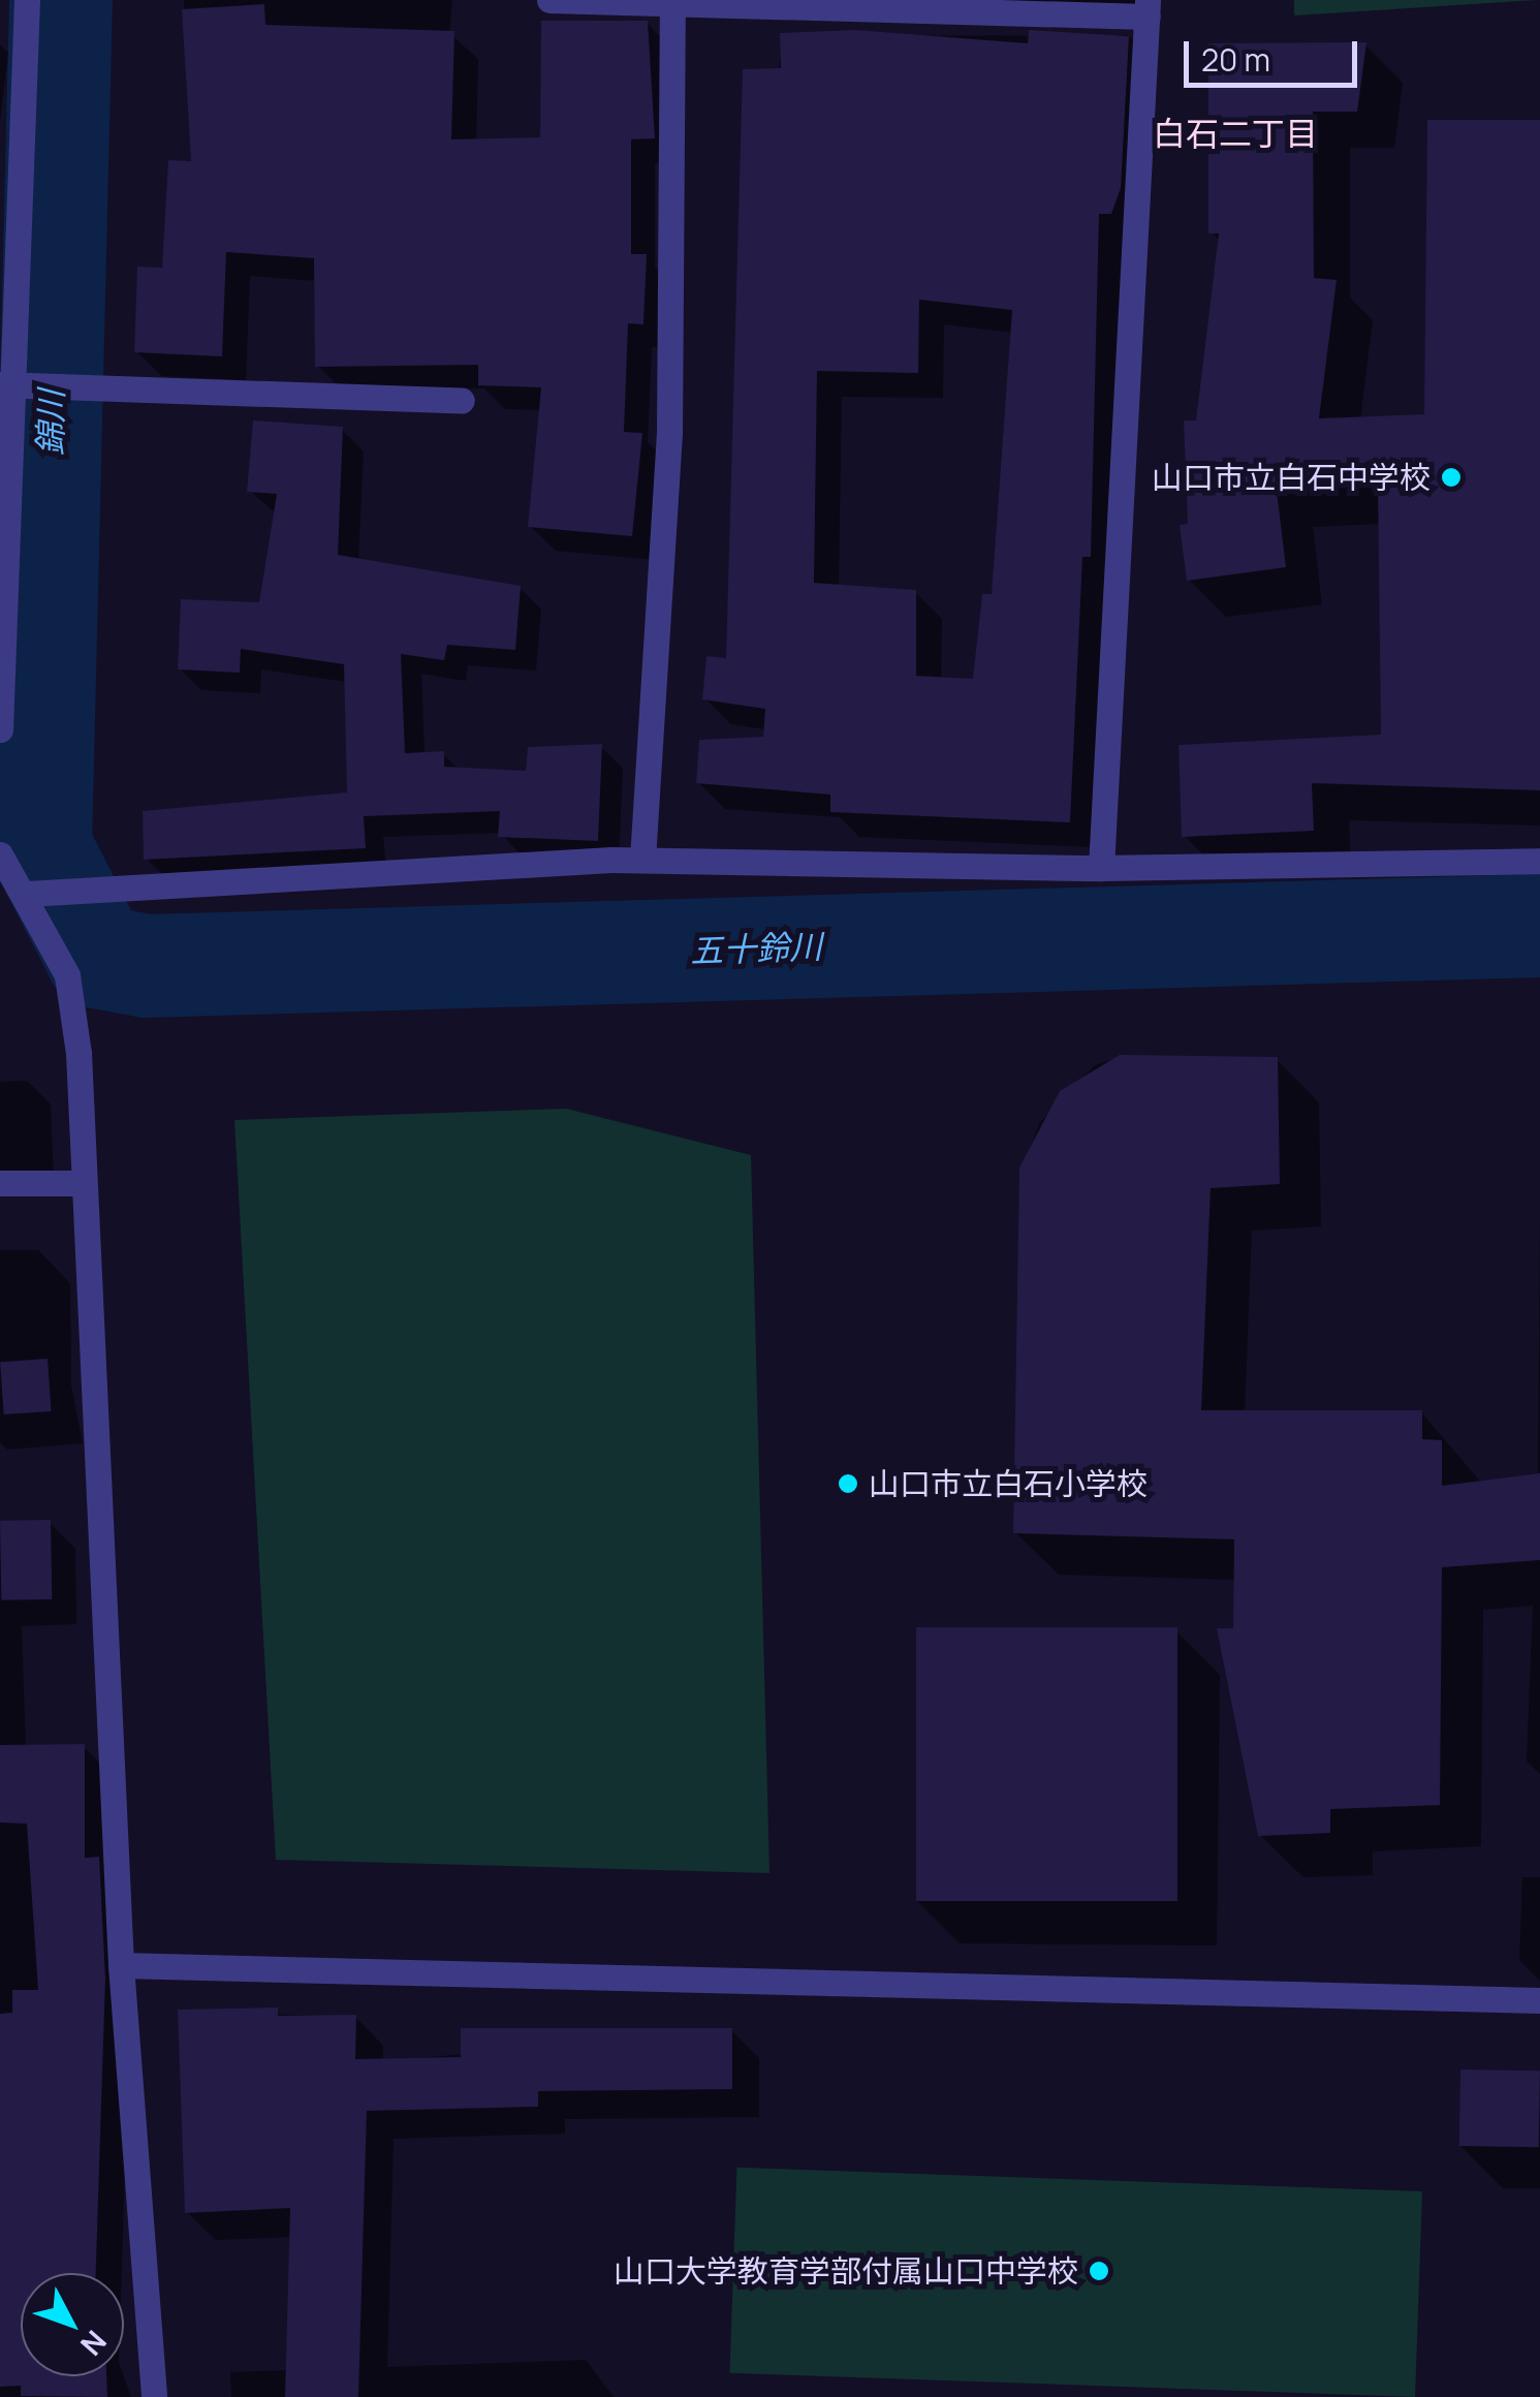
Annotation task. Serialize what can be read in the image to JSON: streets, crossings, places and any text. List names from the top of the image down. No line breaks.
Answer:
{"districts":["白石二丁目"],"water":["錦川","五十鈴川"],"places":["山口市立白石中学校","山口市立白石小学校","山口大学教育学部付属山口中学校"],"scale_bar":"20 m","north":"bottom right"}
